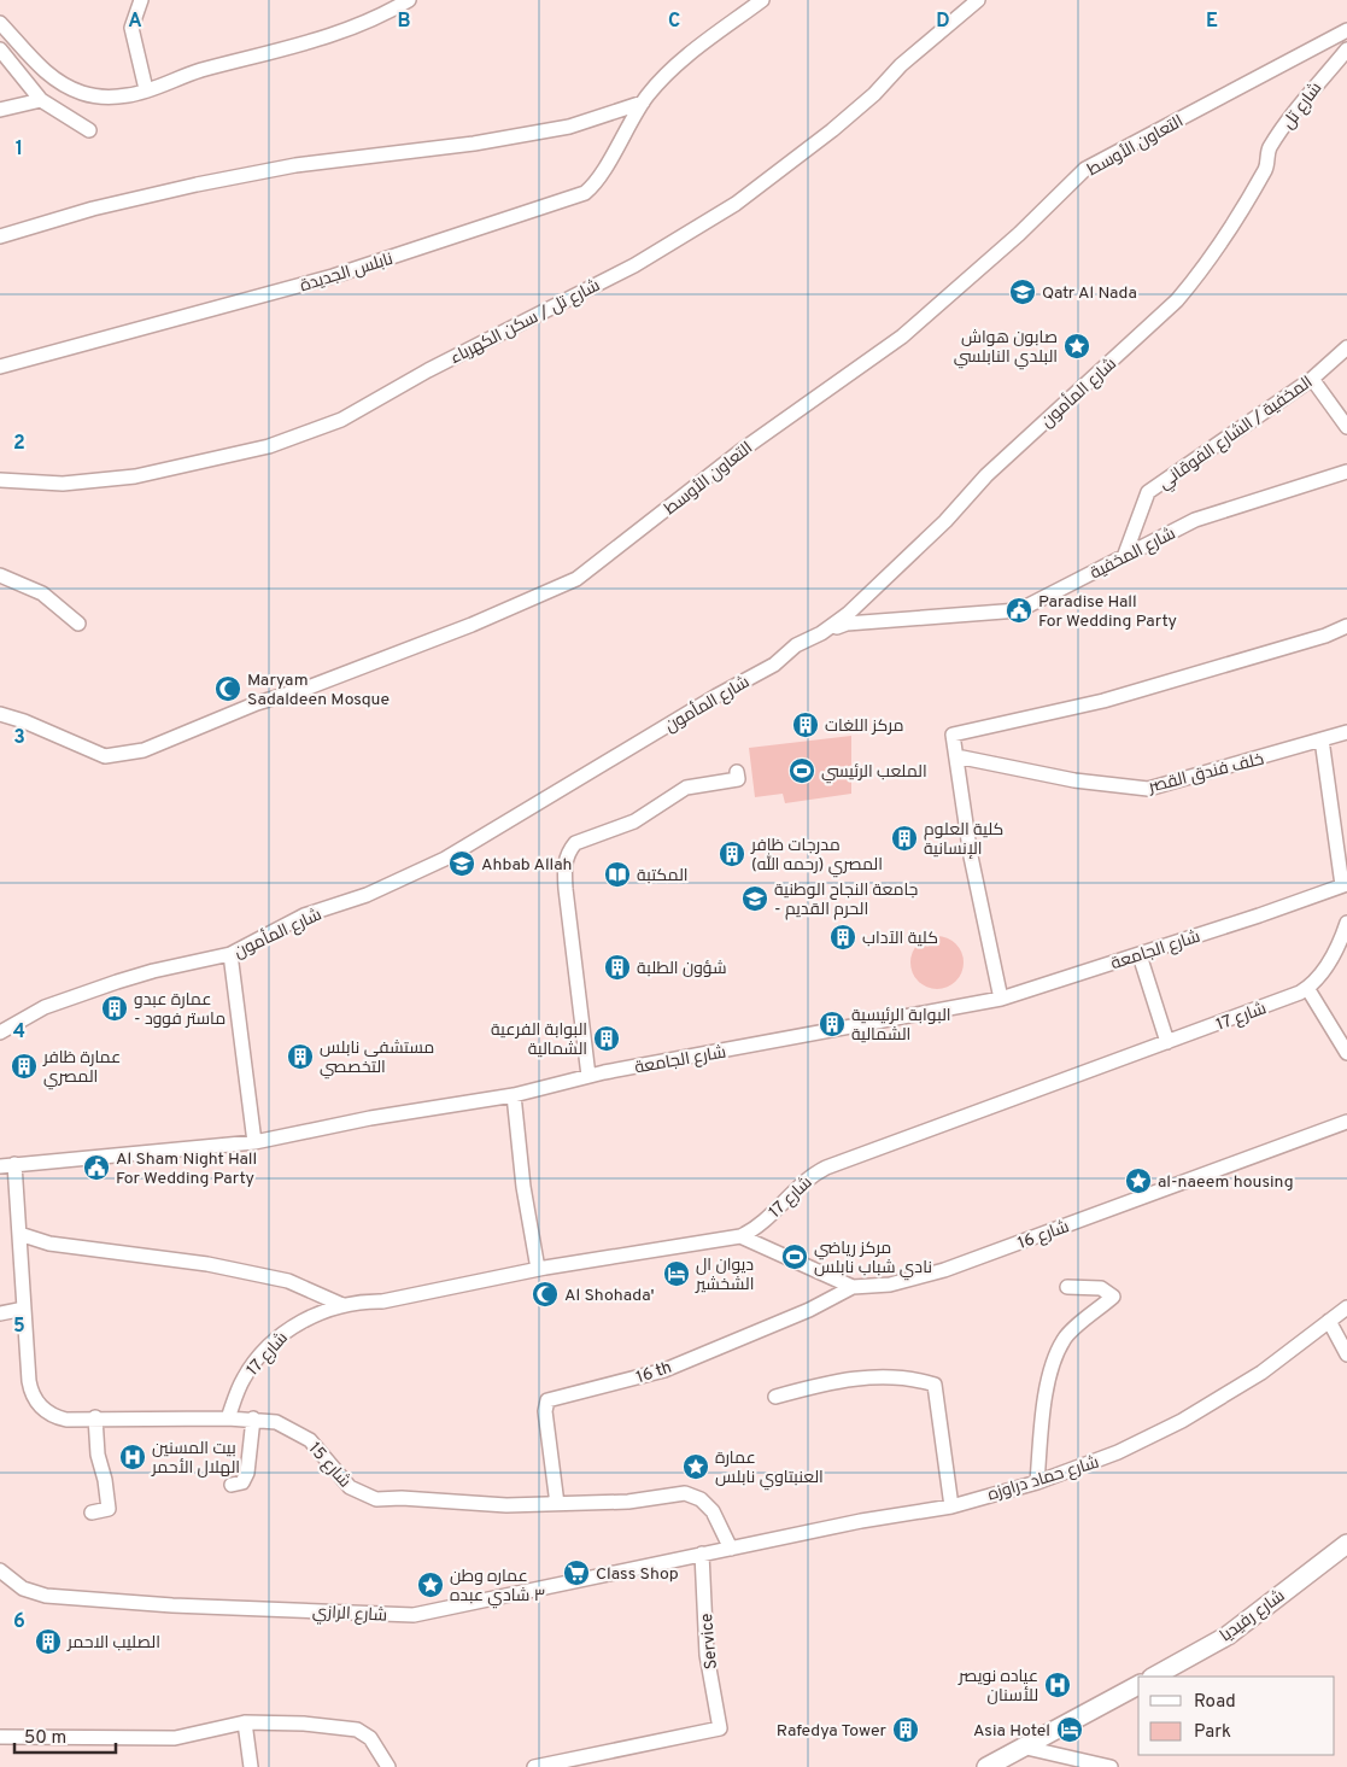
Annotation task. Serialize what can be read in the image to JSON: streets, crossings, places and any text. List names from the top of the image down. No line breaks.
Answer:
{"streets":{"main road":["شارع رفيديا"],"street":["شارع تل","التعاون الأوسط","نابلس الجديدة","شارع تل / سكن الكهرباء","شارع المأمون","المخفية / الشارع الفوقاني","شارع المخفية","خلف فندق القصر","شارع الجامعة","شارع 17","شارع 16","16 th","شارع 15","شارع حماد دراوزه","شارع الرازي","Service"]},"crossings":[["شارع تل","شارع المأمون"],["شارع المأمون","شارع المخفية"],["المخفية / الشارع الفوقاني","شارع المخفية"],["شارع الجامعة","شارع 15"],["شارع 17","شارع 16"],["شارع 17","شارع 15"],["شارع 16","16 th"],["16 th","شارع 15"],["شارع 15","شارع حماد دراوزه"],["شارع حماد دراوزه","شارع الرازي"],["شارع حماد دراوزه","Service"],["شارع الرازي","Service"]],"places":{"school or university":["Qatr Al Nada","Ahbab Allah","جامعة النجاح الوطنية - الحرم القديم"],"place":["صابون هواش البلدي النابلسي","al-naeem housing","عمارة العنبتاوي نابلس","عماره وطن ٣ شادي عبده"],"public building":["Paradise Hall For Wedding Party","Al Sham Night Hall For Wedding Party"],"mosque":["Maryam Sadaldeen Mosque","Al Shohada'"],"building":["مركز اللغات","كلية العلوم الإنسانية","مدرجات ظافر المصري (رحمه الله)","كلية الآداب","شؤون الطلبة","عمارة عبدو - ماستر فوود","البوابة الرئيسية الشمالية","البوابة الفرعية الشمالية","مستشفى نابلس التخصصي","عمارة ظافر المصري","الصليب الاحمر","Rafedya Tower"],"sports":["الملعب الرئيسي","مركز رياضي نادي شباب نابلس"],"library":["المكتبة"],"hotel":["ديوان ال الشخشير","Asia Hotel"],"hospital":["بيت المسنين الهلال الأحمر","عياده نويصر للأسنان"],"supermarket":["Class Shop"]},"legend":["Road","Park"],"scale_bar":"50 m","grid":{"columns":["A","B","C","D","E"],"rows":["1","2","3","4","5","6"]}}
